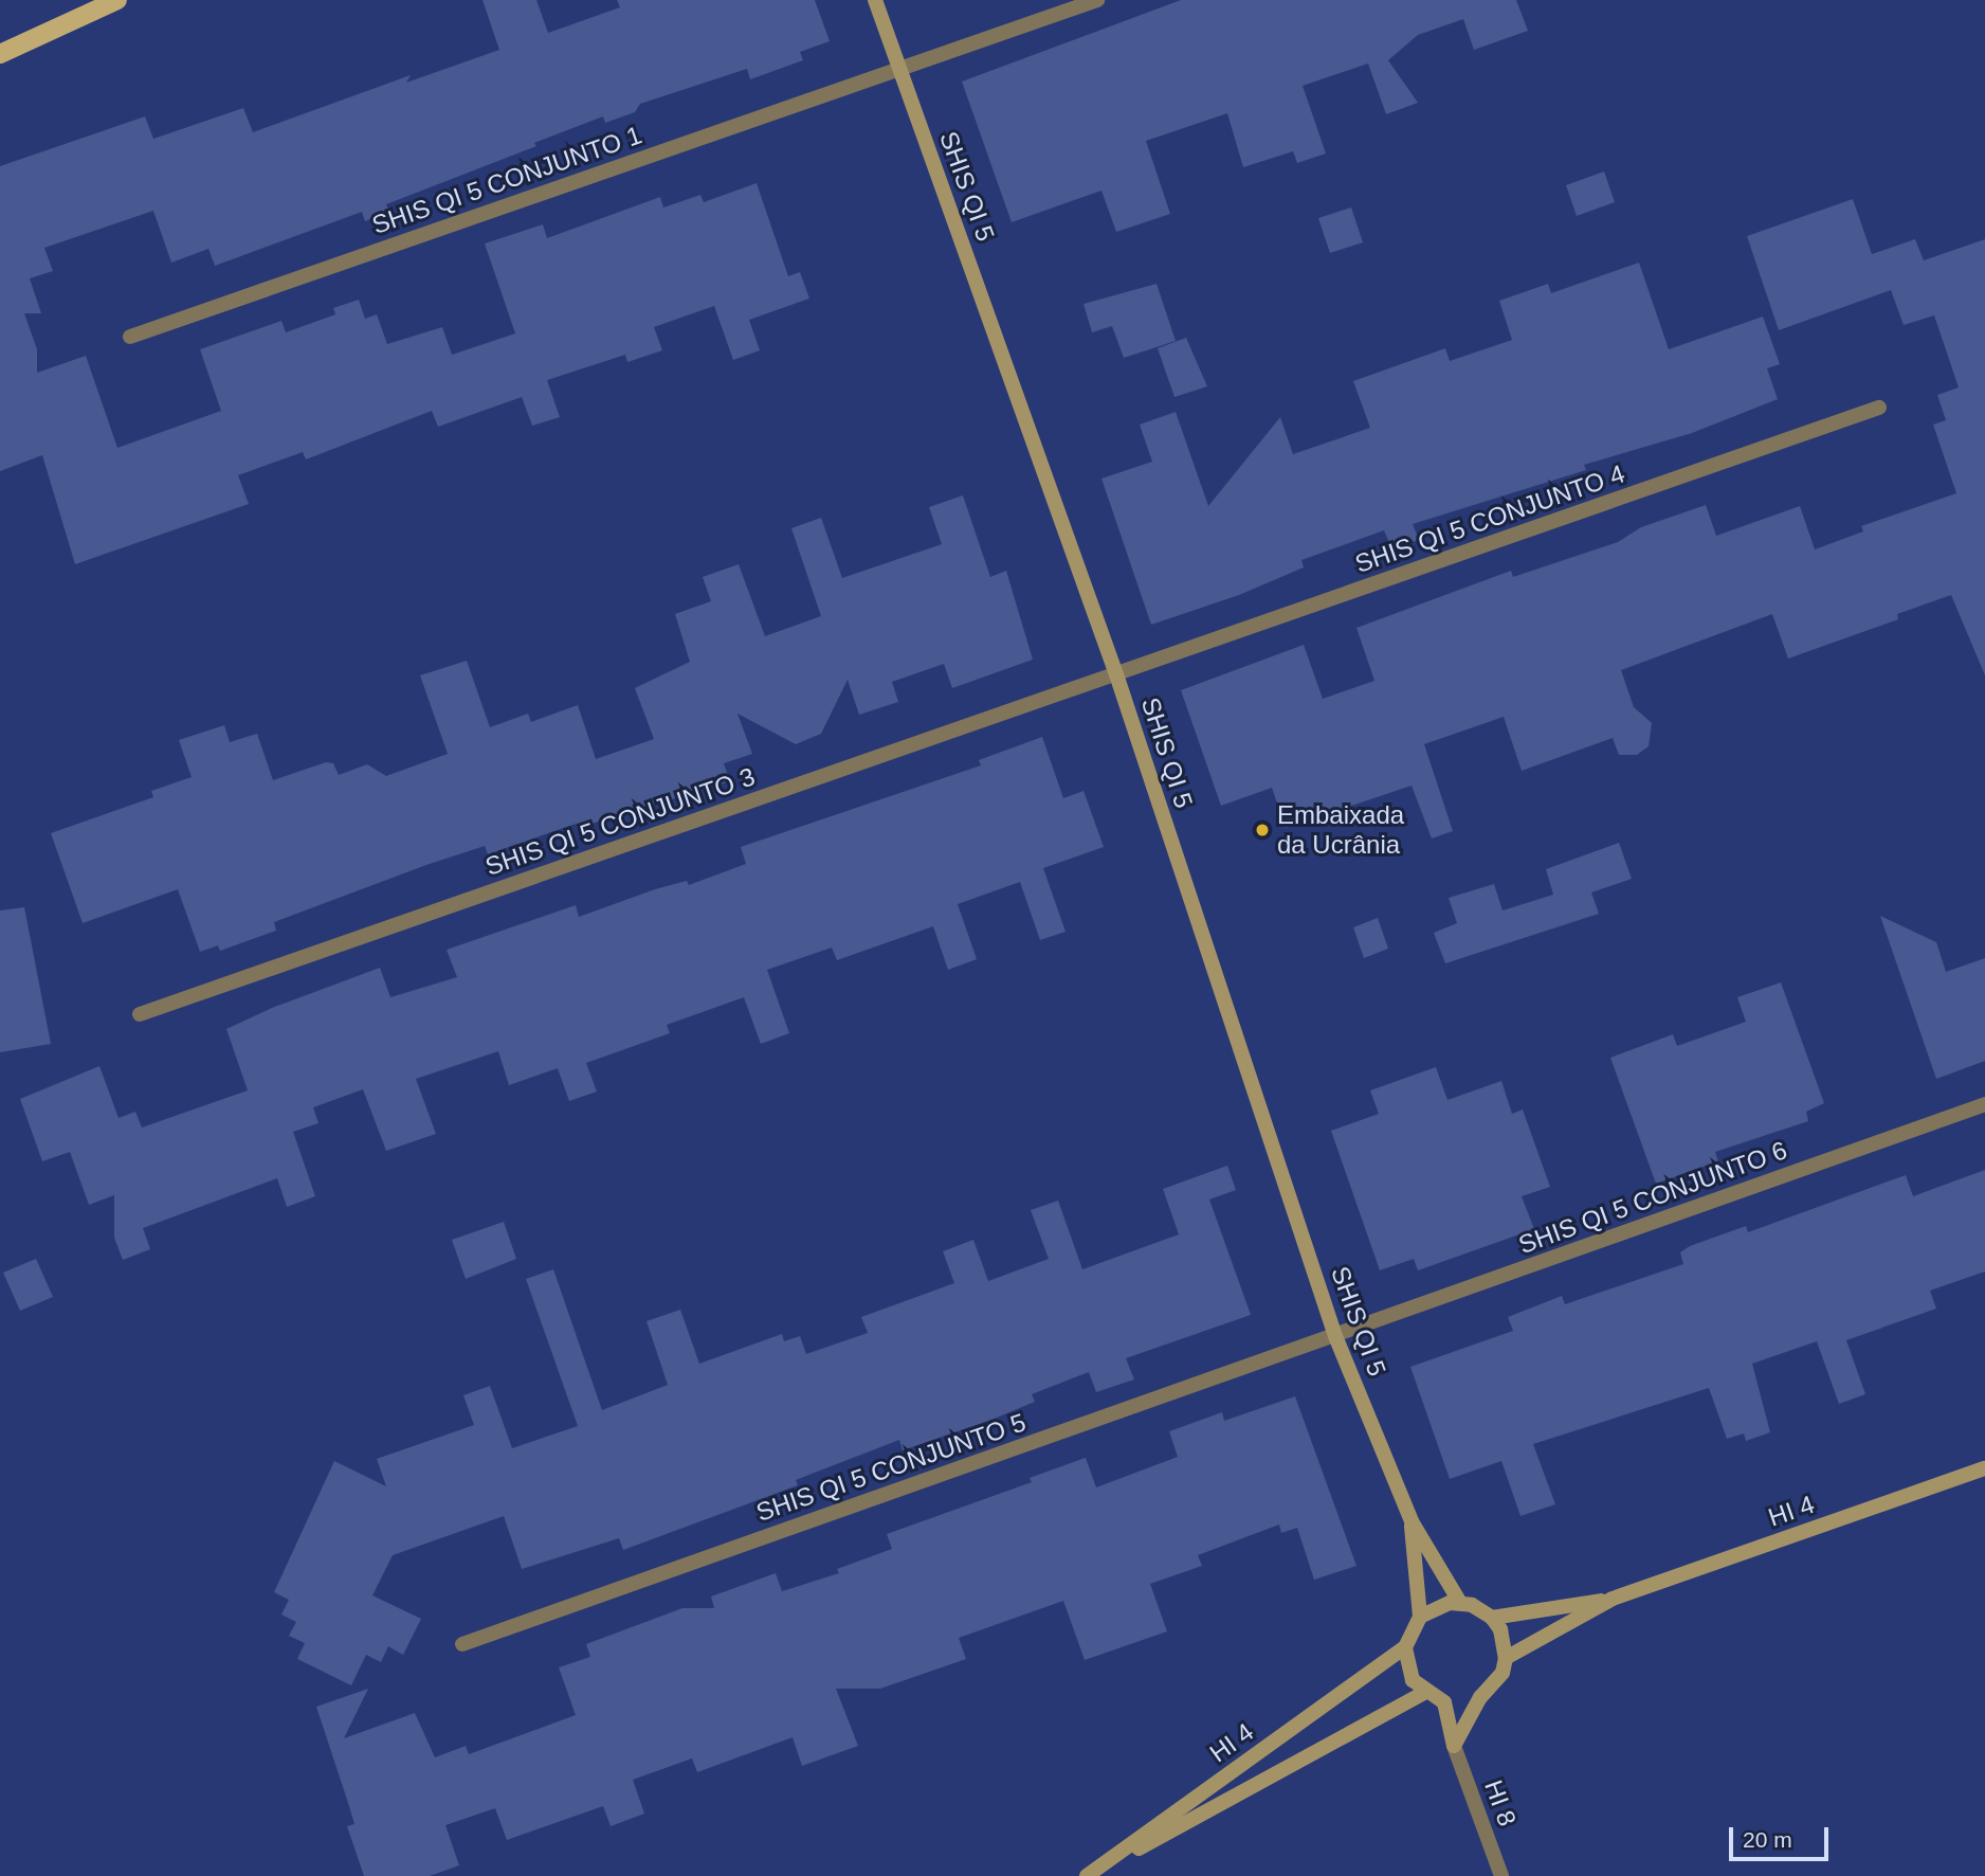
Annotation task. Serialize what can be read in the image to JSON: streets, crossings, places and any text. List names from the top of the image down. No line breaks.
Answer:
{"streets":{"street":["SHIS QI 5 CONJUNTO 1","SHIS QI 5","SHIS QI 5 CONJUNTO 4","SHIS QI 5 CONJUNTO 3","SHIS QI 5 CONJUNTO 6","SHIS QI 5 CONJUNTO 5","HI 4","HI 8"]},"crossings":[["SHIS QI 5 CONJUNTO 1","SHIS QI 5"],["SHIS QI 5","SHIS QI 5 CONJUNTO 4"],["SHIS QI 5","SHIS QI 5 CONJUNTO 3"],["SHIS QI 5","SHIS QI 5 CONJUNTO 6"],["SHIS QI 5","SHIS QI 5 CONJUNTO 5"],["SHIS QI 5 CONJUNTO 4","SHIS QI 5 CONJUNTO 3"],["SHIS QI 5 CONJUNTO 6","SHIS QI 5 CONJUNTO 5"]],"places":["Embaixada da Ucrânia"],"scale_bar":"20 m"}
